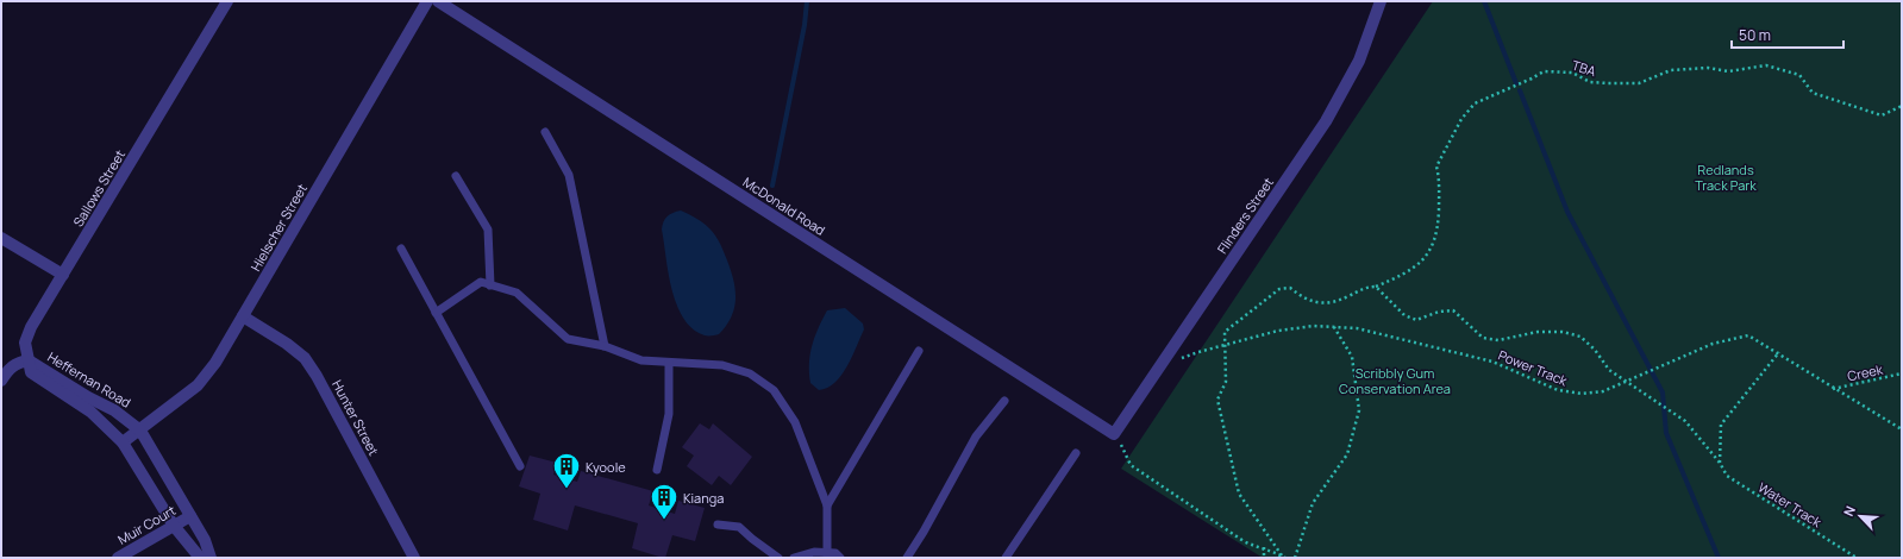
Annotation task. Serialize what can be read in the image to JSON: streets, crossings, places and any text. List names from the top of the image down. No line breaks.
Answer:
{"streets":{"street":["Sallows Street","McDonald Road","Flinders Street","Hielscher Street","Heffernan Road","Hunter Street","Muir Court"],"path":["TBA","Power Track","Creek","Water Track"]},"crossings":[["TBA","Power Track"],["TBA","Water Track"],["Sallows Street","Heffernan Road"],["McDonald Road","Flinders Street"],["Flinders Street","Power Track"],["Hielscher Street","Heffernan Road"],["Hielscher Street","Hunter Street"],["Power Track","Creek"],["Power Track","Water Track"],["Heffernan Road","Muir Court"]],"parks":["Redlands Track Park","Scribbly Gum Conservation Area"],"places":{"building":["Kyoole","Kianga"]},"scale_bar":"50 m","north":"top left"}
